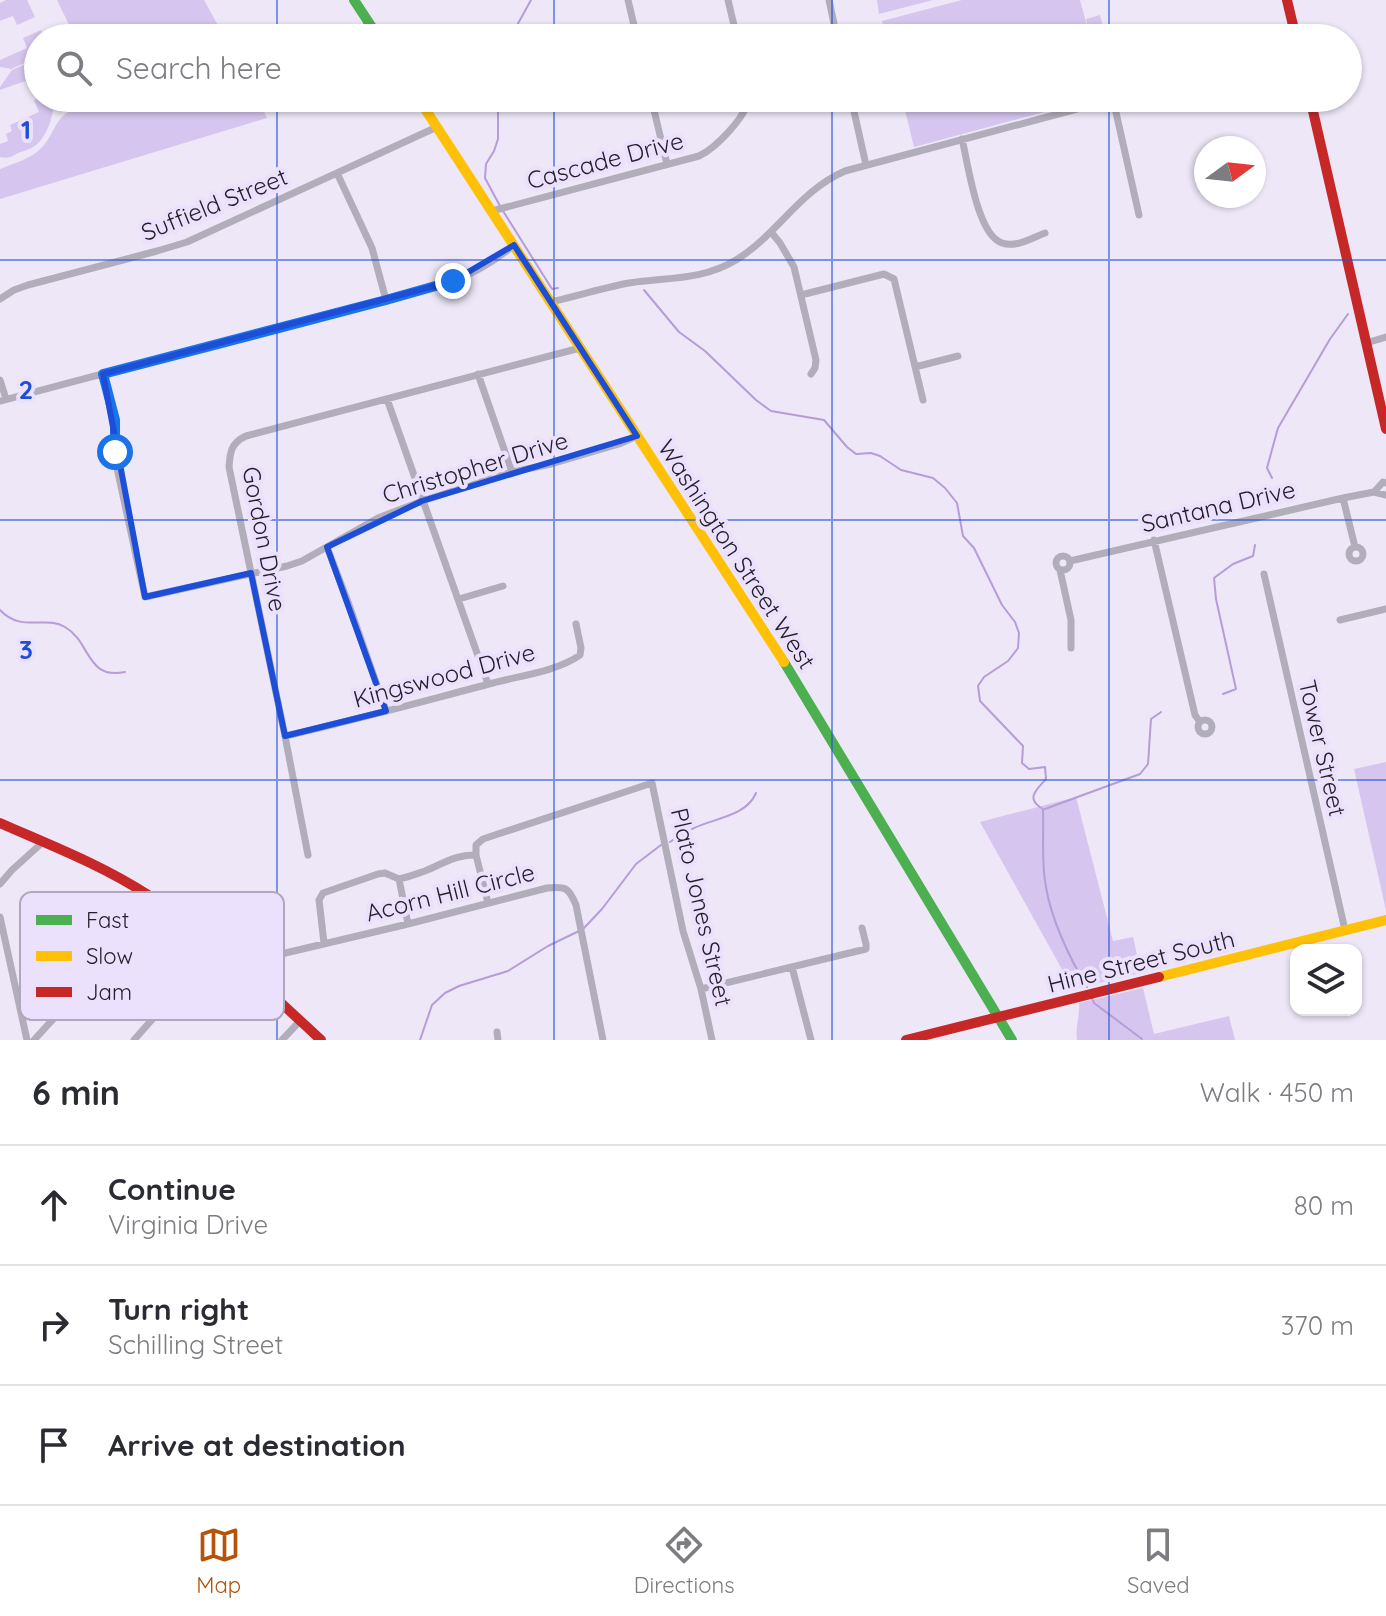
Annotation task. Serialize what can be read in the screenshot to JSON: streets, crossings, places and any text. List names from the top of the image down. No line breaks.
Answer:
{"streets":{"street":["Cascade Drive","Suffield Street","Christopher Drive","Santana Drive","Gordon Drive","Washington Street West","Kingswood Drive","Tower Street","Acorn Hill Circle","Plato Jones Street","Hine Street South"]},"crossings":[["Cascade Drive","Washington Street West"],["Suffield Street","Washington Street West"],["Christopher Drive","Gordon Drive"],["Christopher Drive","Washington Street West"],["Gordon Drive","Washington Street West"],["Gordon Drive","Kingswood Drive"],["Washington Street West","Hine Street South"],["Tower Street","Hine Street South"]],"legend":["Fast","Slow","Jam"],"north":"right","page":{"search":"Search here","heading":["6 min","Walk · 450 m"],"list":[["Continue","Virginia Drive","80 m"],["Turn right","Schilling Street","370 m"],"Arrive at destination"],"nav":["Map","Directions","Saved"]},"grid":{"rows":["1","2","3"]}}
